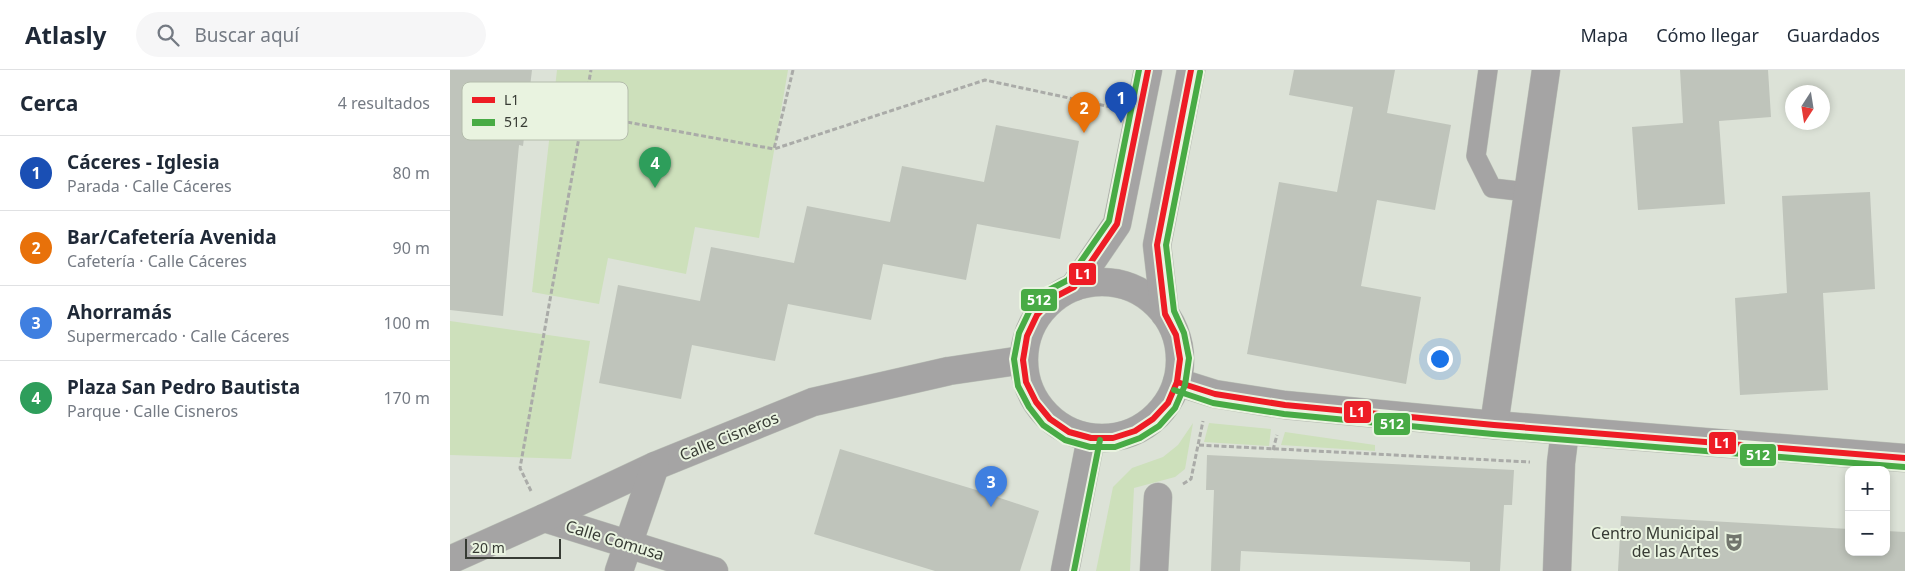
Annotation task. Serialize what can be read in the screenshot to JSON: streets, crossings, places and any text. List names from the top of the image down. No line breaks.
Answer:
{"streets":{"street":["Calle Cisneros","Calle Comusa"]},"crossings":[["Calle Cisneros","Calle Comusa"]],"places":{"theatre":["Centro Municipal de las Artes"]},"lines":["transit line L1","transit line 512"],"legend":["L1","512"],"scale_bar":"20 m","north":"bottom","page":{"header":"Atlasly","search":"Buscar aquí","nav":["Mapa","Cómo llegar","Guardados"],"heading":["Cerca","4 resultados"],"pins":["1","2","4","3"],"list":[{"mark":"1","name":"Cáceres - Iglesia","note":"Parada · Calle Cáceres","value":"80 m"},{"mark":"2","name":"Bar/Cafetería Avenida","note":"Cafetería · Calle Cáceres","value":"90 m"},{"mark":"3","name":"Ahorramás","note":"Supermercado · Calle Cáceres","value":"100 m"},{"mark":"4","name":"Plaza San Pedro Bautista","note":"Parque · Calle Cisneros","value":"170 m"}],"map_buttons":["+","−"],"scale":"20 m"}}
